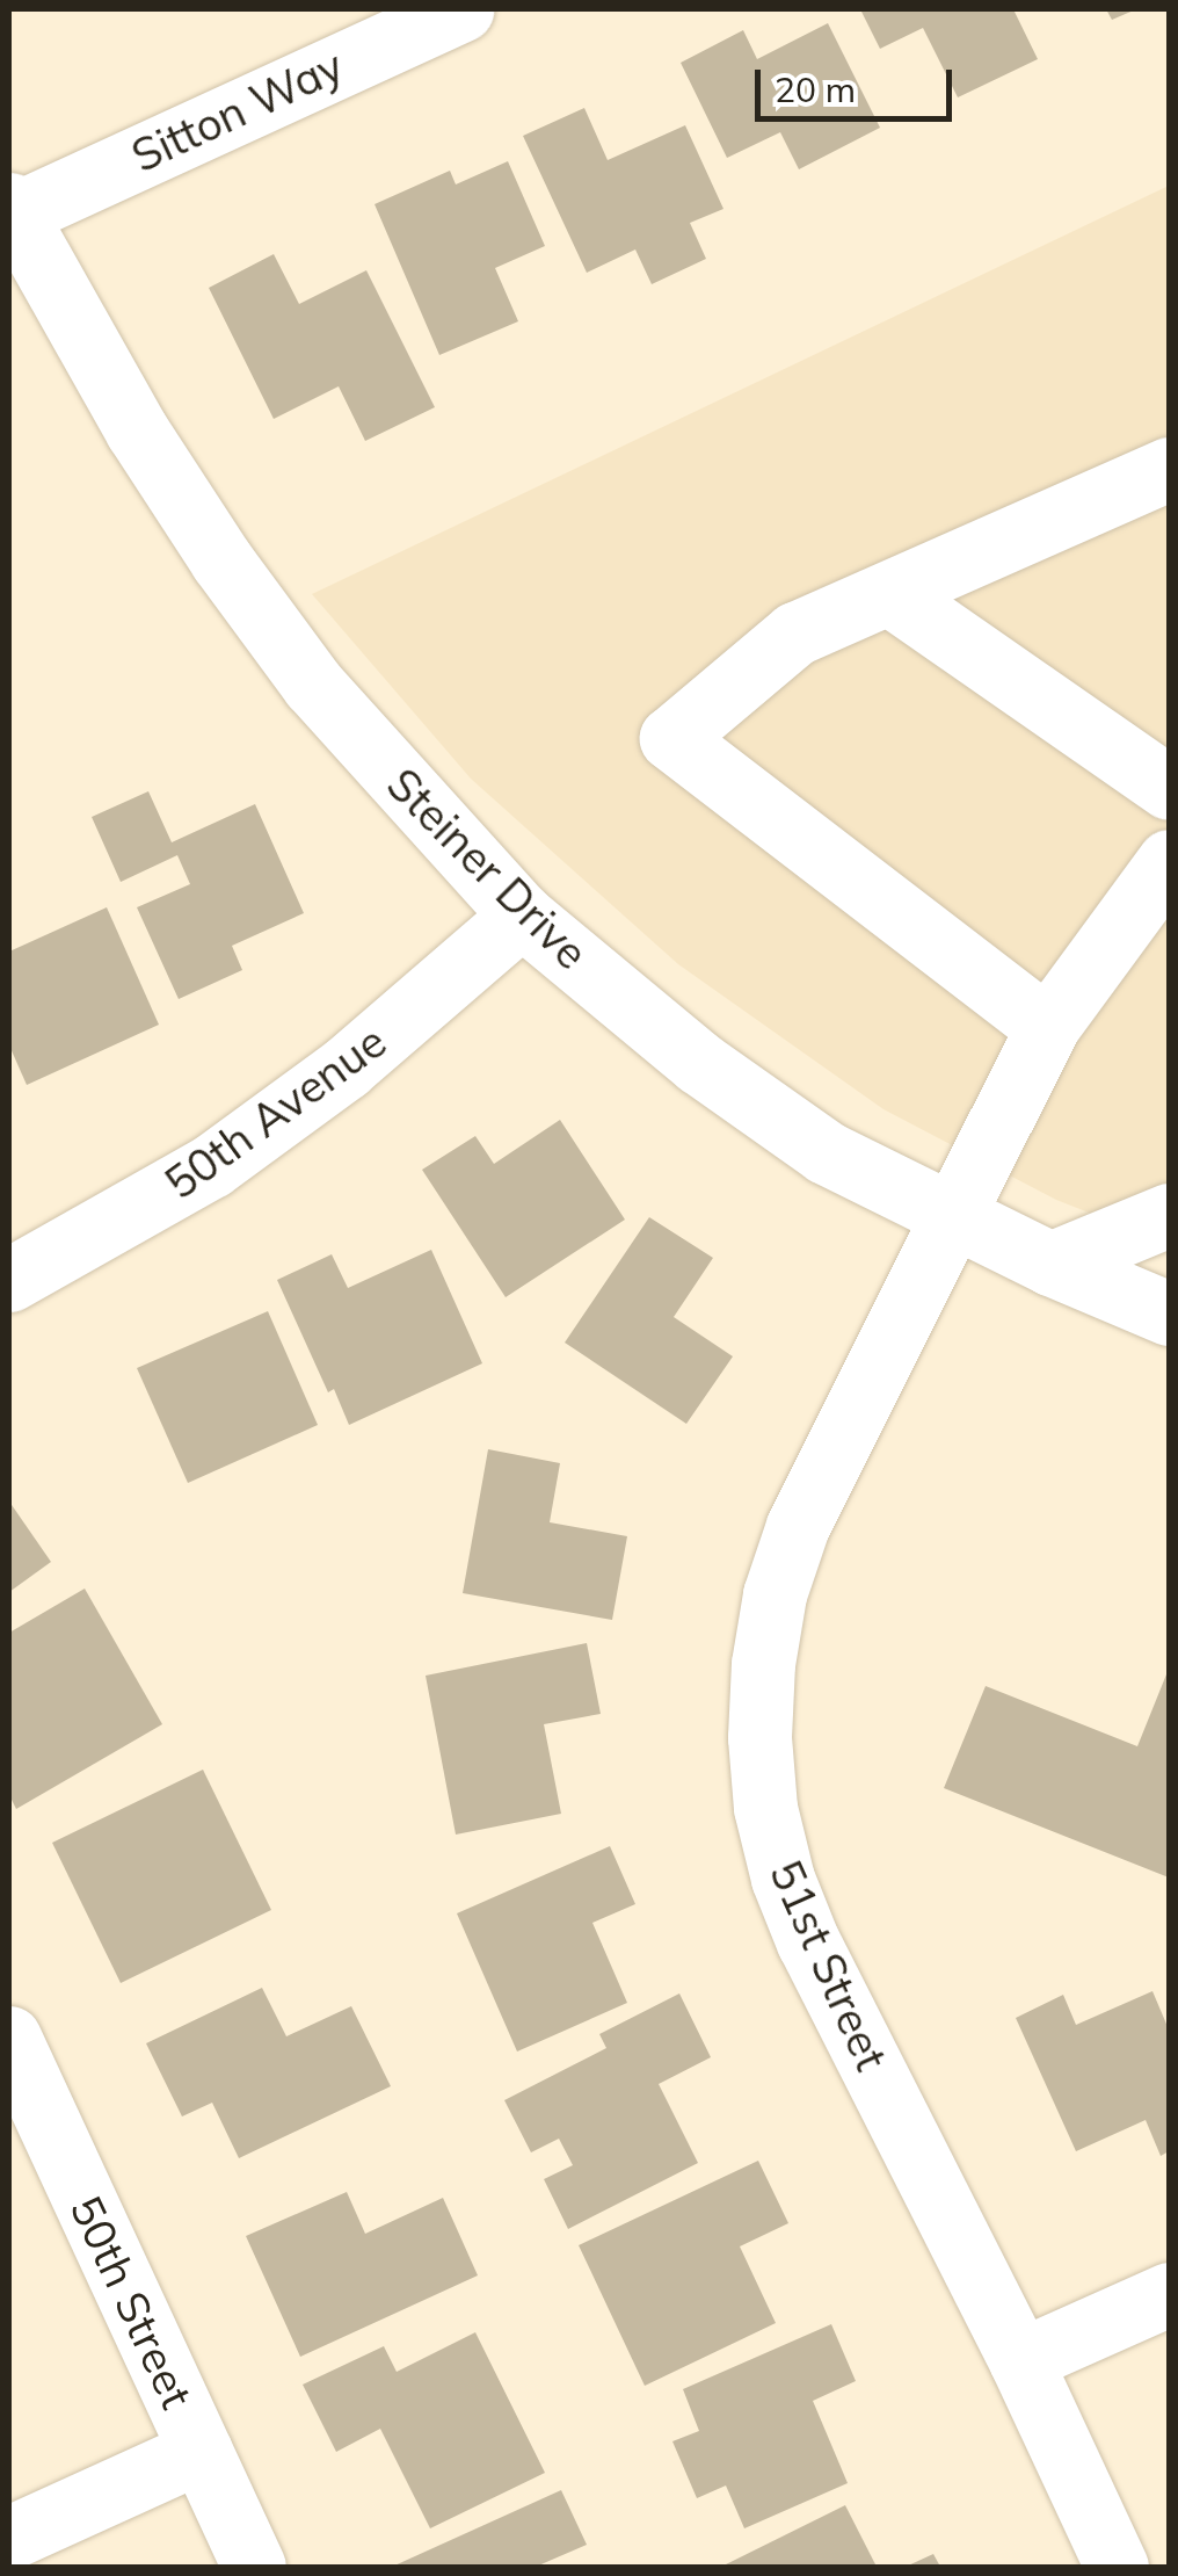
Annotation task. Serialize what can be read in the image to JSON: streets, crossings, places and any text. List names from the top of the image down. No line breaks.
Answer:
{"streets":{"street":["Sitton Way","Steiner Drive","50th Avenue","51st Street","50th Street"]},"crossings":[["Sitton Way","Steiner Drive"],["Steiner Drive","50th Avenue"],["Steiner Drive","51st Street"]],"scale_bar":"20 m"}
